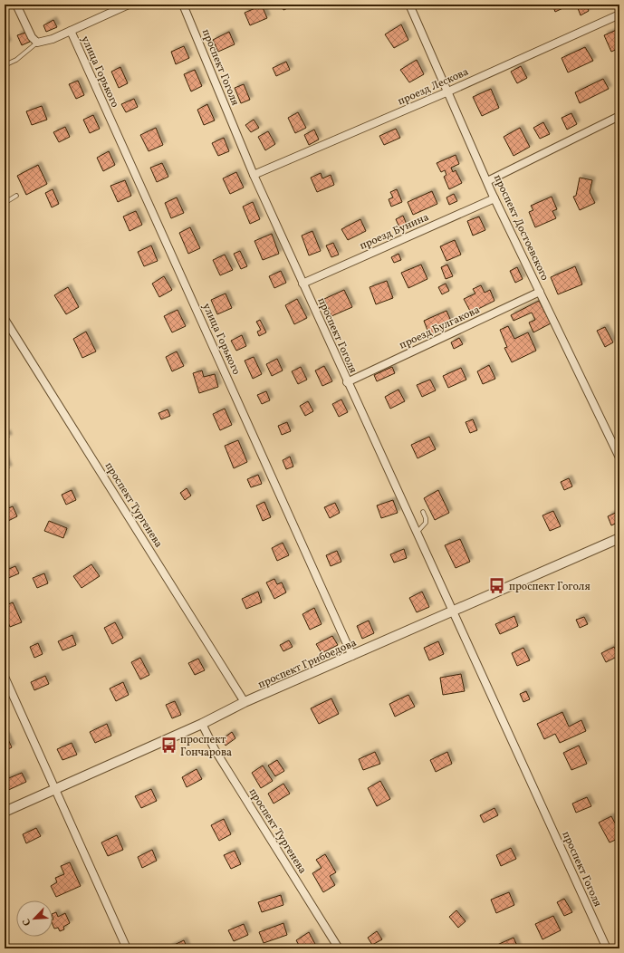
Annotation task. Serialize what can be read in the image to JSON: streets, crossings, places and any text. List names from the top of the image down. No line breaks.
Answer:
{"streets":{"street":["проспект Гоголя","улица Горького","проезд Лескова","проспект Достоевского","проезд Бунина","проезд Булгакова","проспект Тургенева","проспект Грибоедова"]},"crossings":[["проспект Гоголя","проезд Лескова"],["проспект Гоголя","проезд Бунина"],["проспект Гоголя","проезд Булгакова"],["проспект Гоголя","проспект Грибоедова"],["улица Горького","проспект Грибоедова"],["проезд Лескова","проспект Достоевского"],["проспект Достоевского","проезд Бунина"],["проспект Достоевского","проезд Булгакова"],["проспект Тургенева","проспект Грибоедова"]],"places":{"bus stop":["проспект Гоголя","проспект Гончарова"]},"north":"bottom left"}
